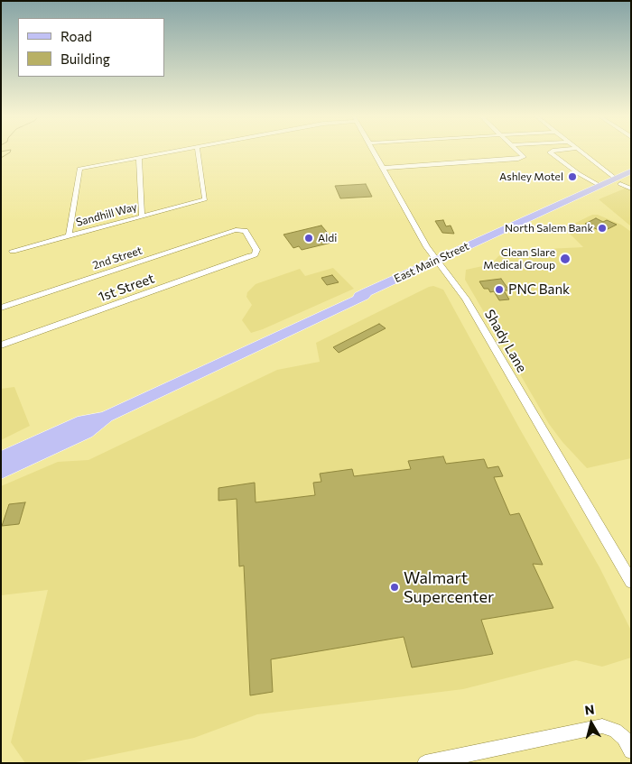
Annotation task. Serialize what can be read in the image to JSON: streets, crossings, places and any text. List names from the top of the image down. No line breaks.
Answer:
{"streets":{"main road":["East Main Street"],"street":["Sandhill Way","2nd Street","1st Street","Shady Lane"]},"crossings":[["2nd Street","1st Street"],["East Main Street","Shady Lane"]],"places":["Ashley Motel","North Salem Bank","Aldi","Clean Slare Medical Group","PNC Bank","Walmart Supercenter"],"legend":["Road","Building"],"north":"top"}
